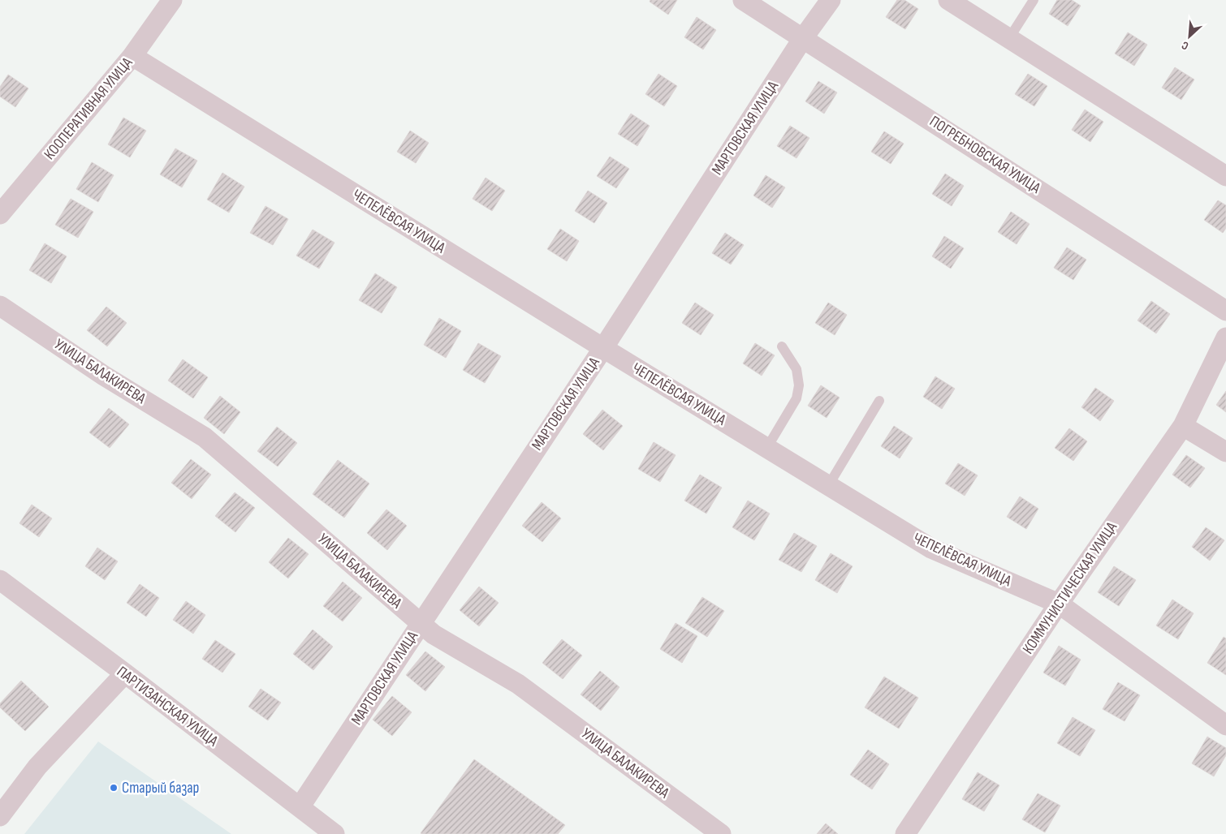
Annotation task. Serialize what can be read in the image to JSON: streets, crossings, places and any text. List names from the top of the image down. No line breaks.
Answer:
{"streets":{"street":["КООПЕРАТИВНАЯ УЛИЦА","МАРТОВСКАЯ УЛИЦА","ПОГРЕБНОВСКАЯ УЛИЦА","ЧЕПЕЛЁВСАЯ УЛИЦА","УЛИЦА БАЛАКИРЕВА","КОММУНИСТИЧЕСКАЯ УЛИЦА","ПАРТИЗАНСКАЯ УЛИЦА"]},"crossings":[["КООПЕРАТИВНАЯ УЛИЦА","ЧЕПЕЛЁВСАЯ УЛИЦА"],["МАРТОВСКАЯ УЛИЦА","ПОГРЕБНОВСКАЯ УЛИЦА"],["МАРТОВСКАЯ УЛИЦА","ЧЕПЕЛЁВСАЯ УЛИЦА"],["МАРТОВСКАЯ УЛИЦА","УЛИЦА БАЛАКИРЕВА"],["МАРТОВСКАЯ УЛИЦА","ПАРТИЗАНСКАЯ УЛИЦА"],["ЧЕПЕЛЁВСАЯ УЛИЦА","КОММУНИСТИЧЕСКАЯ УЛИЦА"]],"places":["Старый базар"],"north":"bottom left"}
